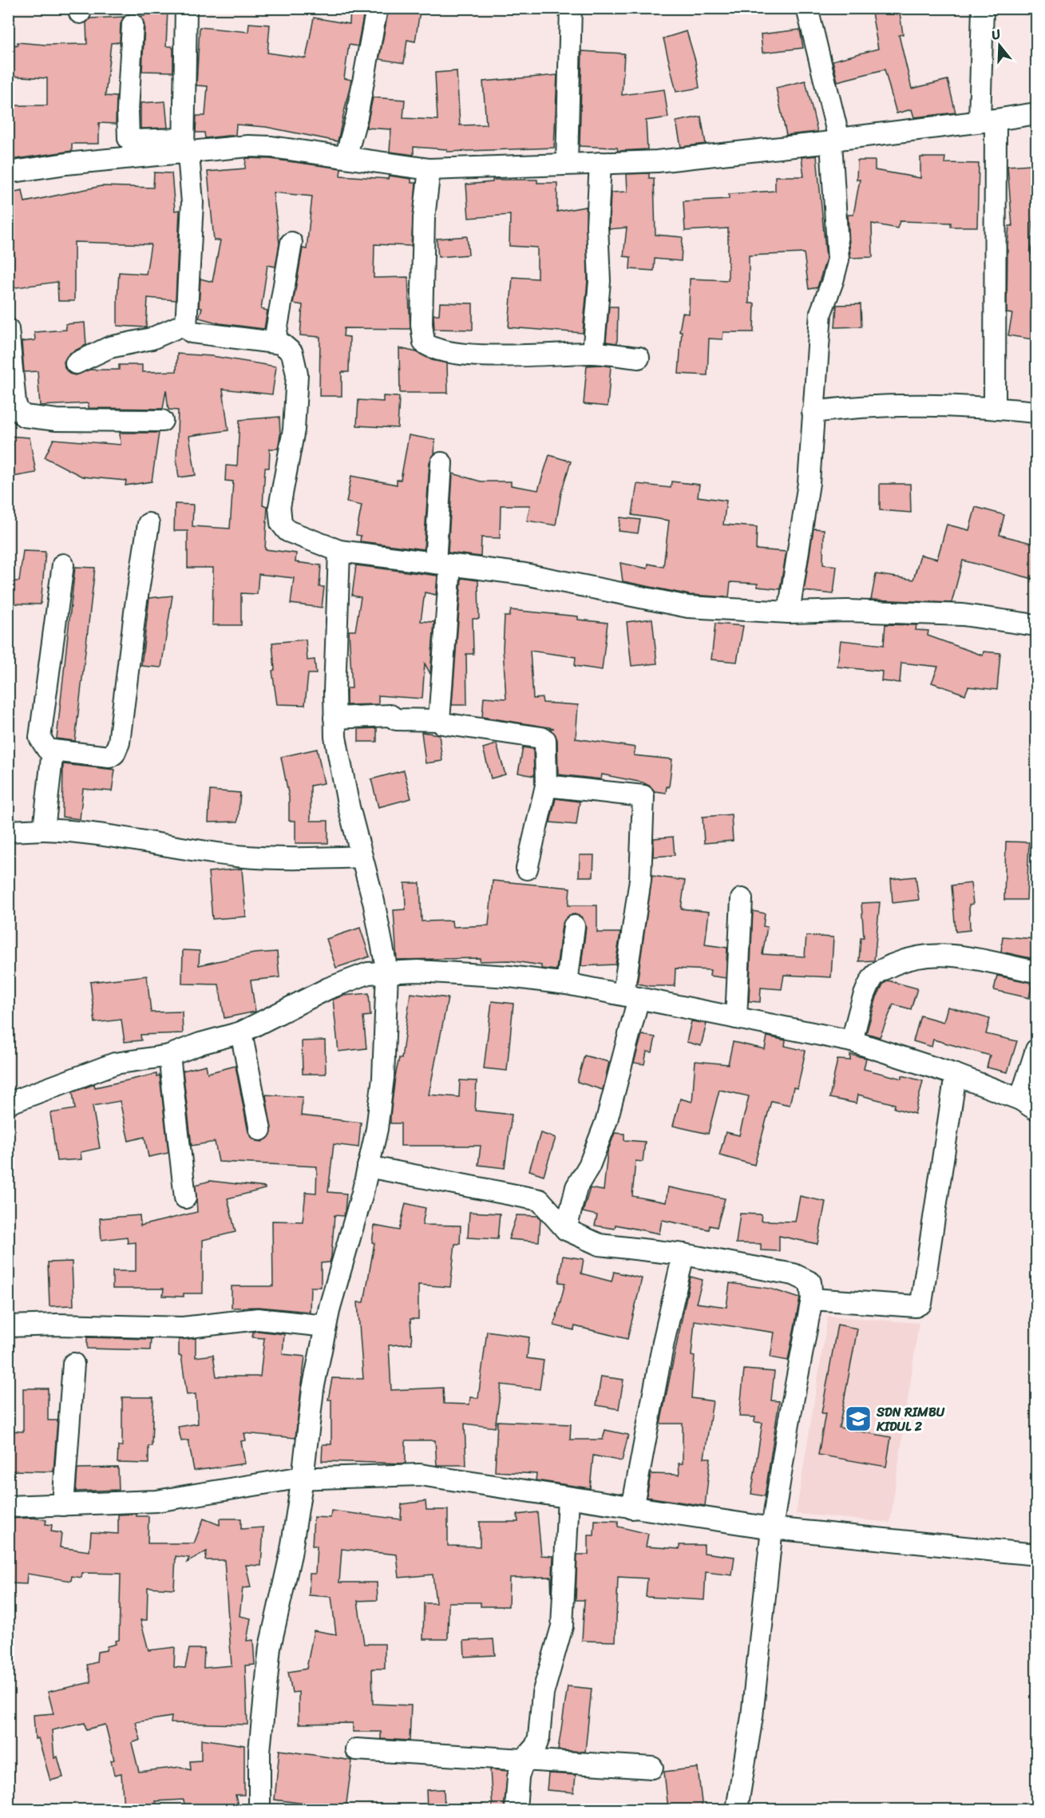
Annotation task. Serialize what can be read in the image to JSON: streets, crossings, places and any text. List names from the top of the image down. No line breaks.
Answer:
{"places":{"school or university":["SDN RIMBU KIDUL 2"]},"north":"top"}
